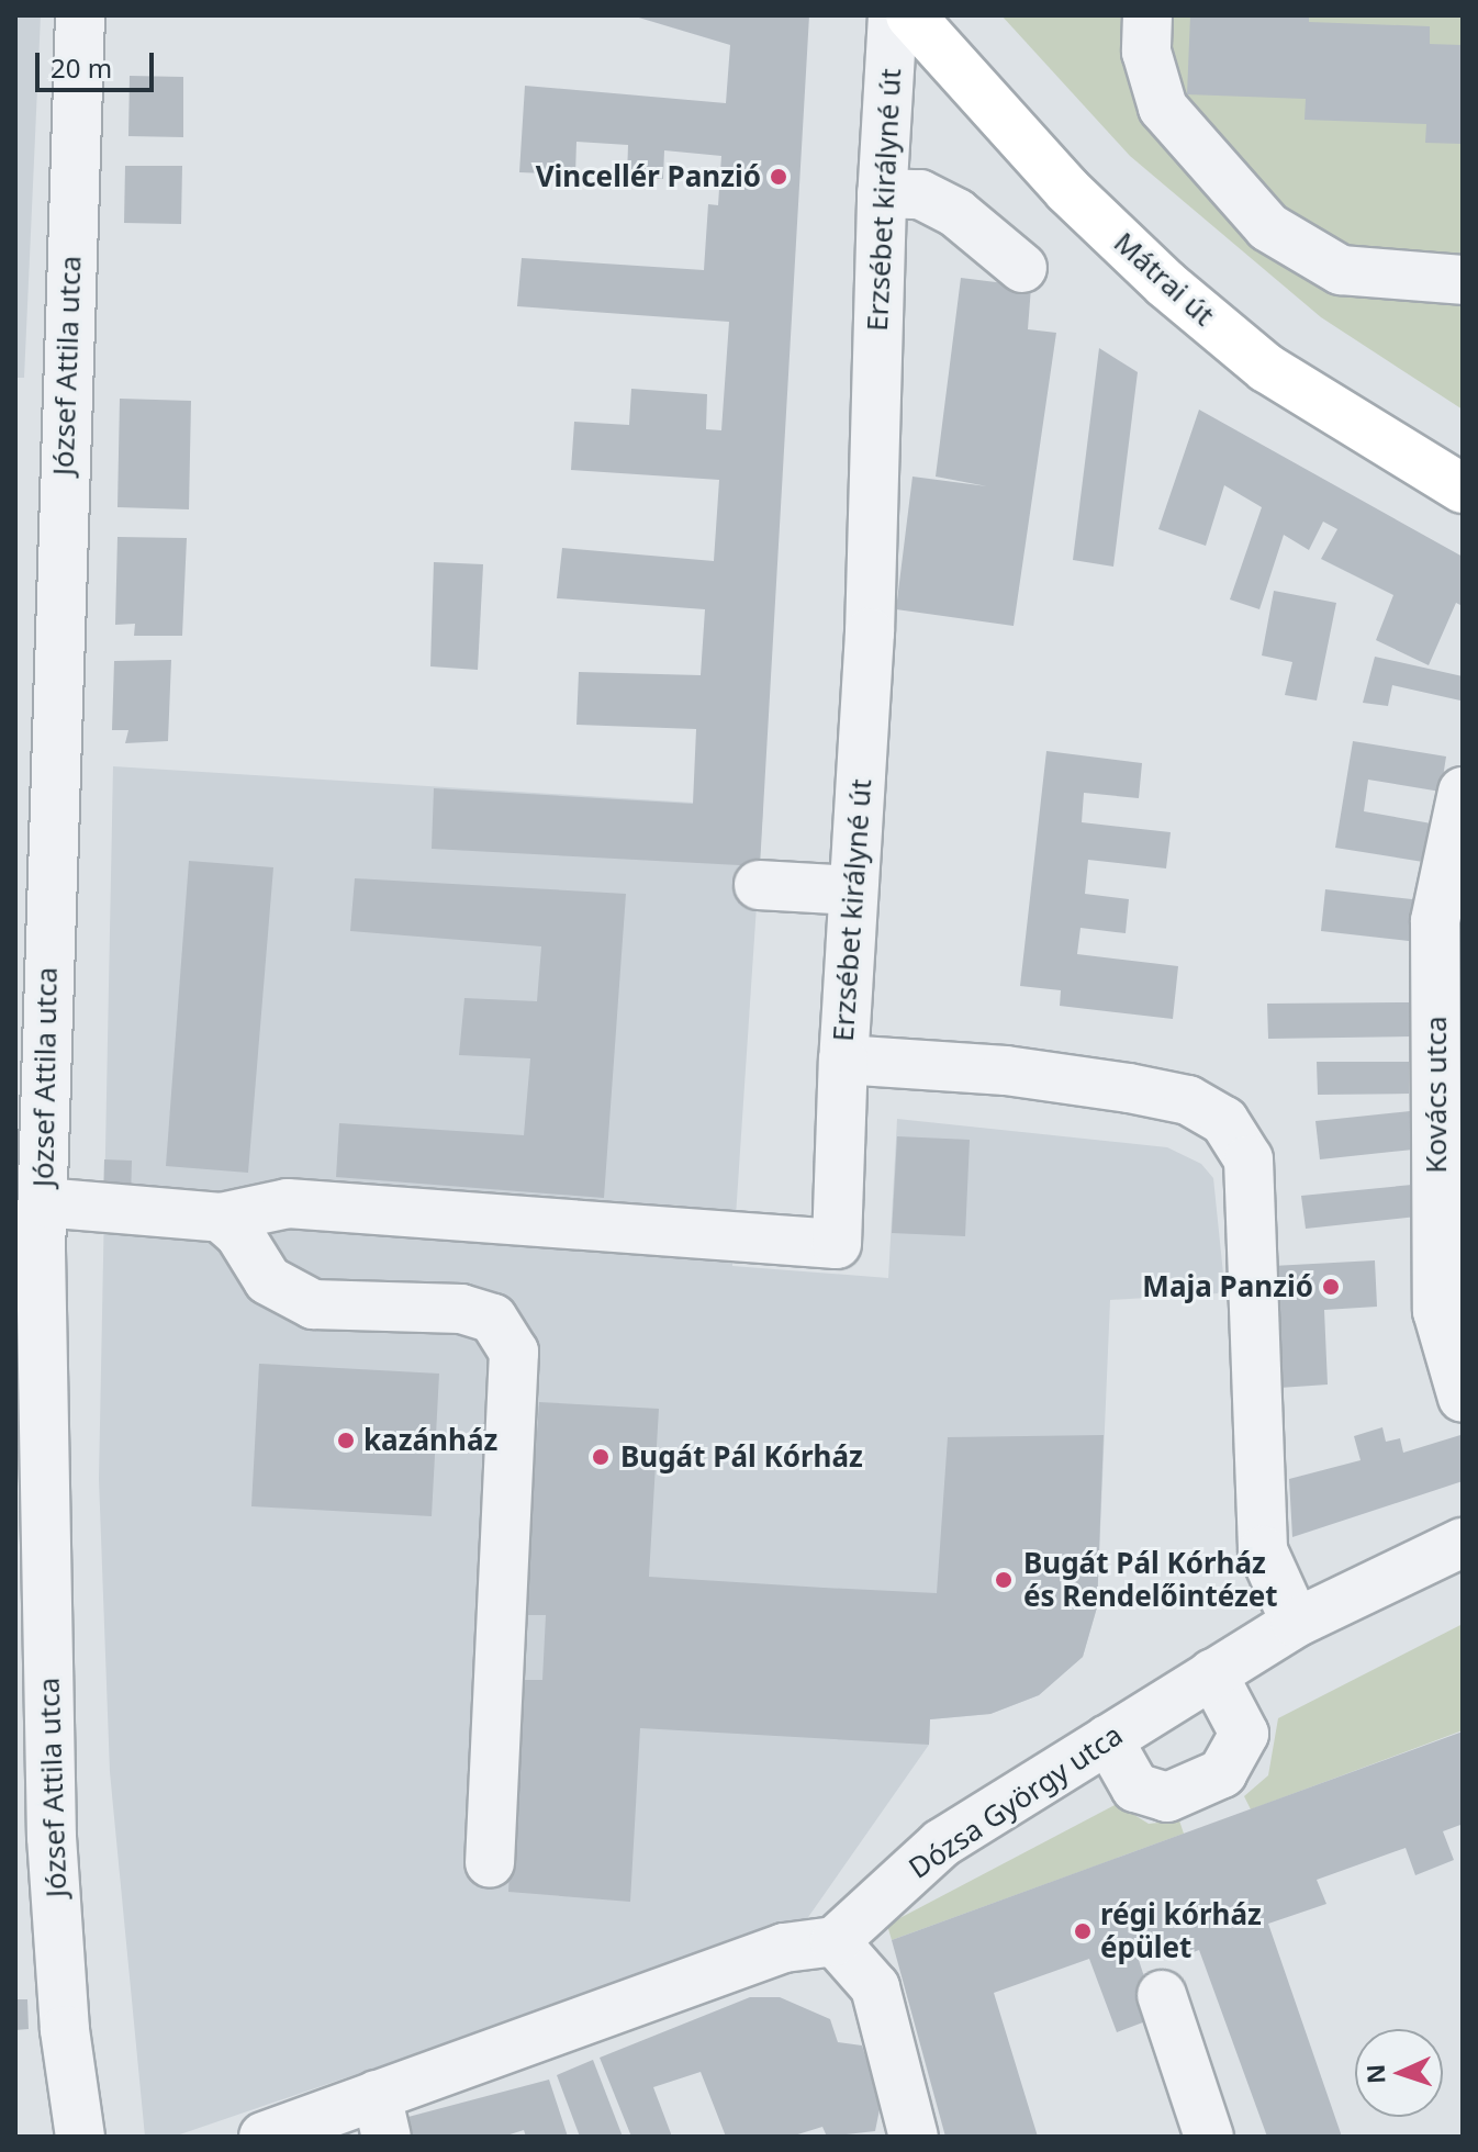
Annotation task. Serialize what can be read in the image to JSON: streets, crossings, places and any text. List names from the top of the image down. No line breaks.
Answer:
{"streets":{"main road":["Mátrai út"],"street":["Erzsébet királyné út","József Attila utca","Kovács utca","Dózsa György utca"]},"crossings":[["Erzsébet királyné út","Dózsa György utca"]],"places":["Vincellér Panzió","Maja Panzió","kazánház","Bugát Pál Kórház","Bugát Pál Kórház és Rendelőintézet","régi kórház épület"],"scale_bar":"20 m","north":"left"}
